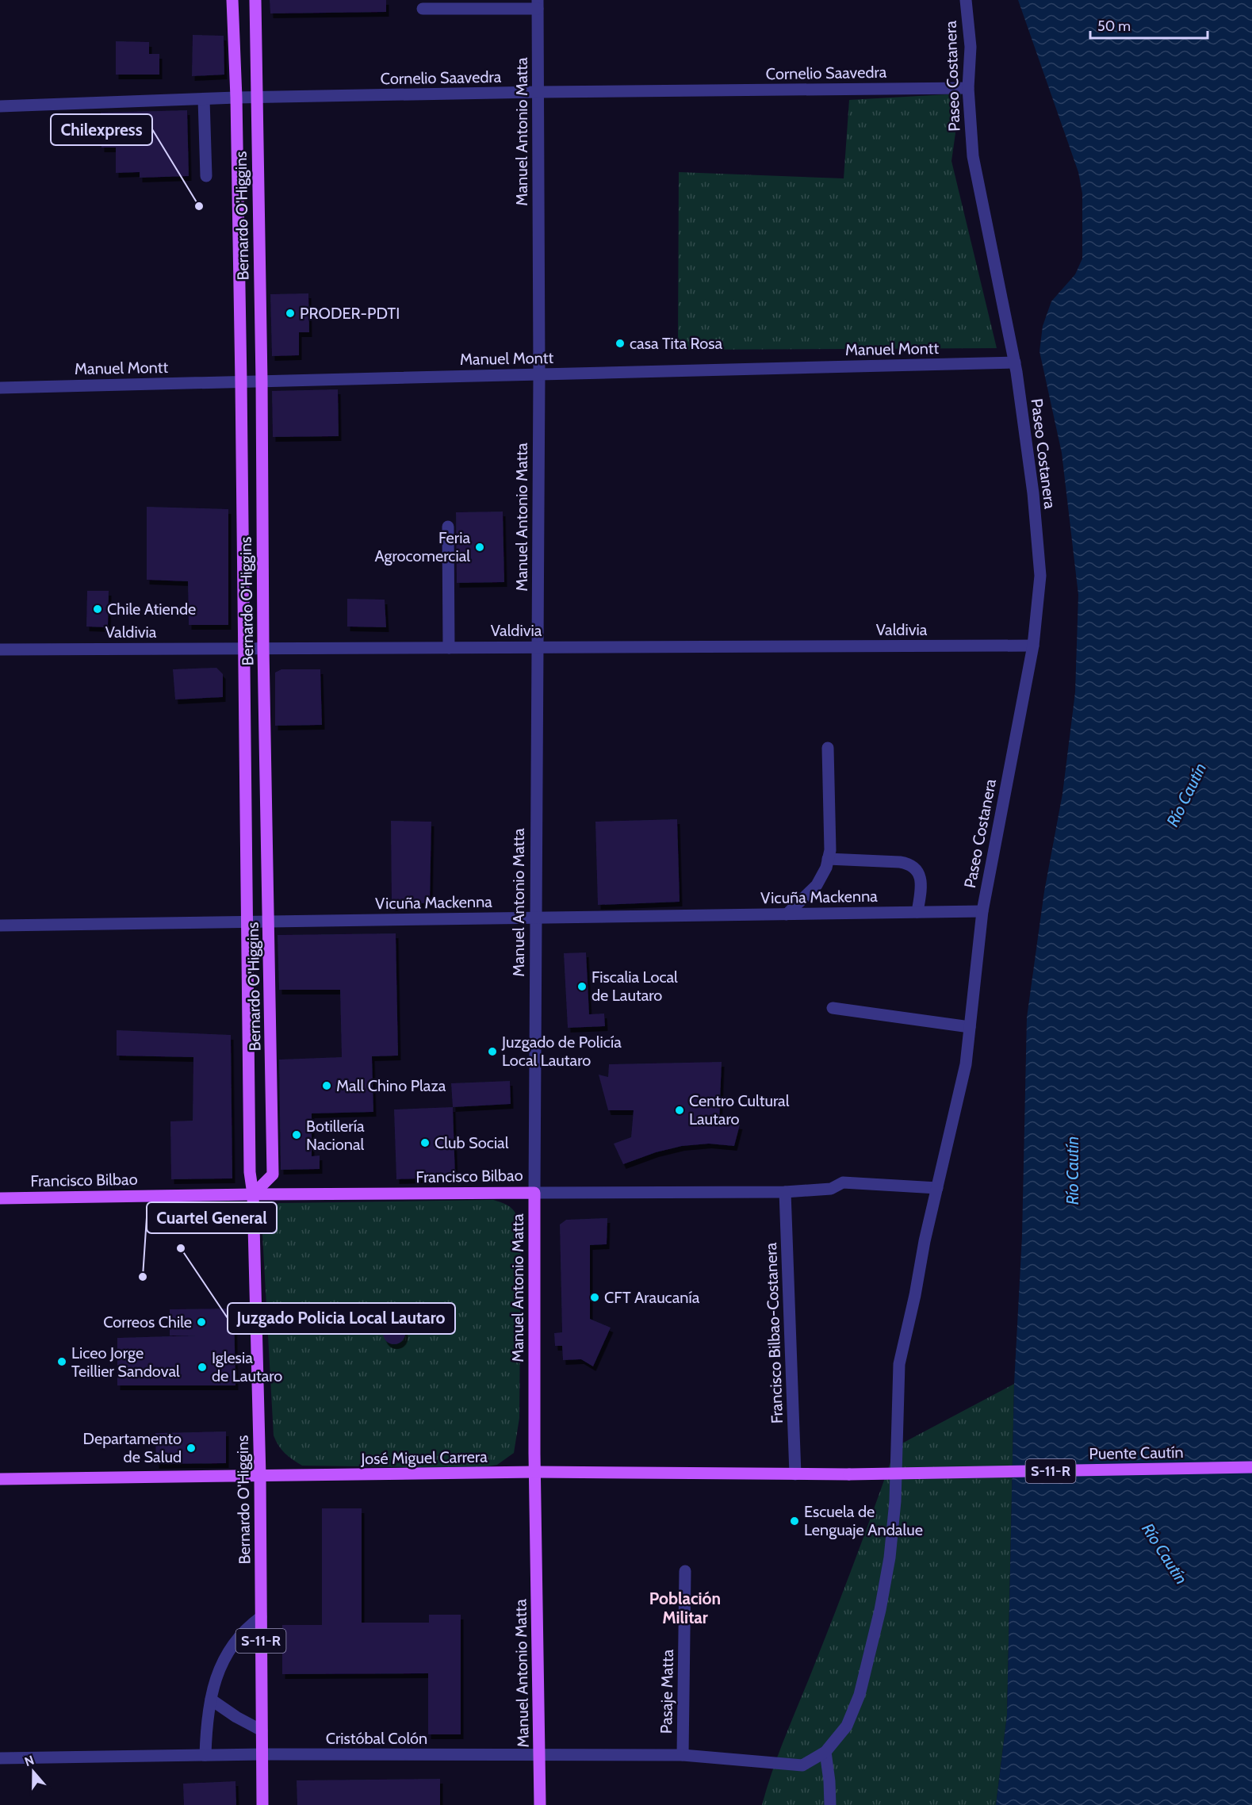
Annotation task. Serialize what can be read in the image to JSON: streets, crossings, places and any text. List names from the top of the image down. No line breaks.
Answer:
{"streets":{"main road":["Manuel Antonio Matta","Bernardo O'Higgins","Francisco Bilbao","Puente Cautín","José Miguel Carrera","S-11-R"],"street":["Cornelio Saavedra","Paseo Costanera","Manuel Montt","Valdivia","Vicuña Mackenna","Francisco Bilbao-Costanera","Pasaje Matta","Cristóbal Colón"]},"crossings":[["Cornelio Saavedra","Paseo Costanera"],["Cornelio Saavedra","Manuel Antonio Matta"],["Cornelio Saavedra","Bernardo O'Higgins"],["Paseo Costanera","Manuel Montt"],["Paseo Costanera","Valdivia"],["Paseo Costanera","Vicuña Mackenna"],["Paseo Costanera","Francisco Bilbao"],["Paseo Costanera","Cristóbal Colón"],["Manuel Antonio Matta","Manuel Montt"],["Manuel Antonio Matta","Valdivia"],["Manuel Antonio Matta","Vicuña Mackenna"],["Manuel Antonio Matta","Francisco Bilbao"],["Manuel Antonio Matta","José Miguel Carrera"],["Manuel Antonio Matta","Cristóbal Colón"],["Bernardo O'Higgins","Manuel Montt"],["Bernardo O'Higgins","Valdivia"],["Bernardo O'Higgins","Vicuña Mackenna"],["Bernardo O'Higgins","Francisco Bilbao"],["Bernardo O'Higgins","José Miguel Carrera"],["Bernardo O'Higgins","Cristóbal Colón"],["Francisco Bilbao","Francisco Bilbao-Costanera"],["Francisco Bilbao-Costanera","José Miguel Carrera"],["Puente Cautín","José Miguel Carrera"],["Pasaje Matta","Cristóbal Colón"]],"districts":["Población Militar"],"water":["Río Cautín"],"places":["Chilexpress","PRODER-PDTI","casa Tita Rosa","Feria Agrocomercial","Chile Atiende","Fiscalia Local de Lautaro","Juzgado de Policía Local Lautaro","Mall Chino Plaza","Centro Cultural Lautaro","Botillería Nacional","Club Social","Juzgado Policia Local Lautaro","Cuartel General","CFT Araucanía","Correos Chile","Liceo Jorge Teillier Sandoval","Iglesia de Lautaro","Departamento de Salud","Escuela de Lenguaje Andalue"],"scale_bar":"50 m","north":"top"}
